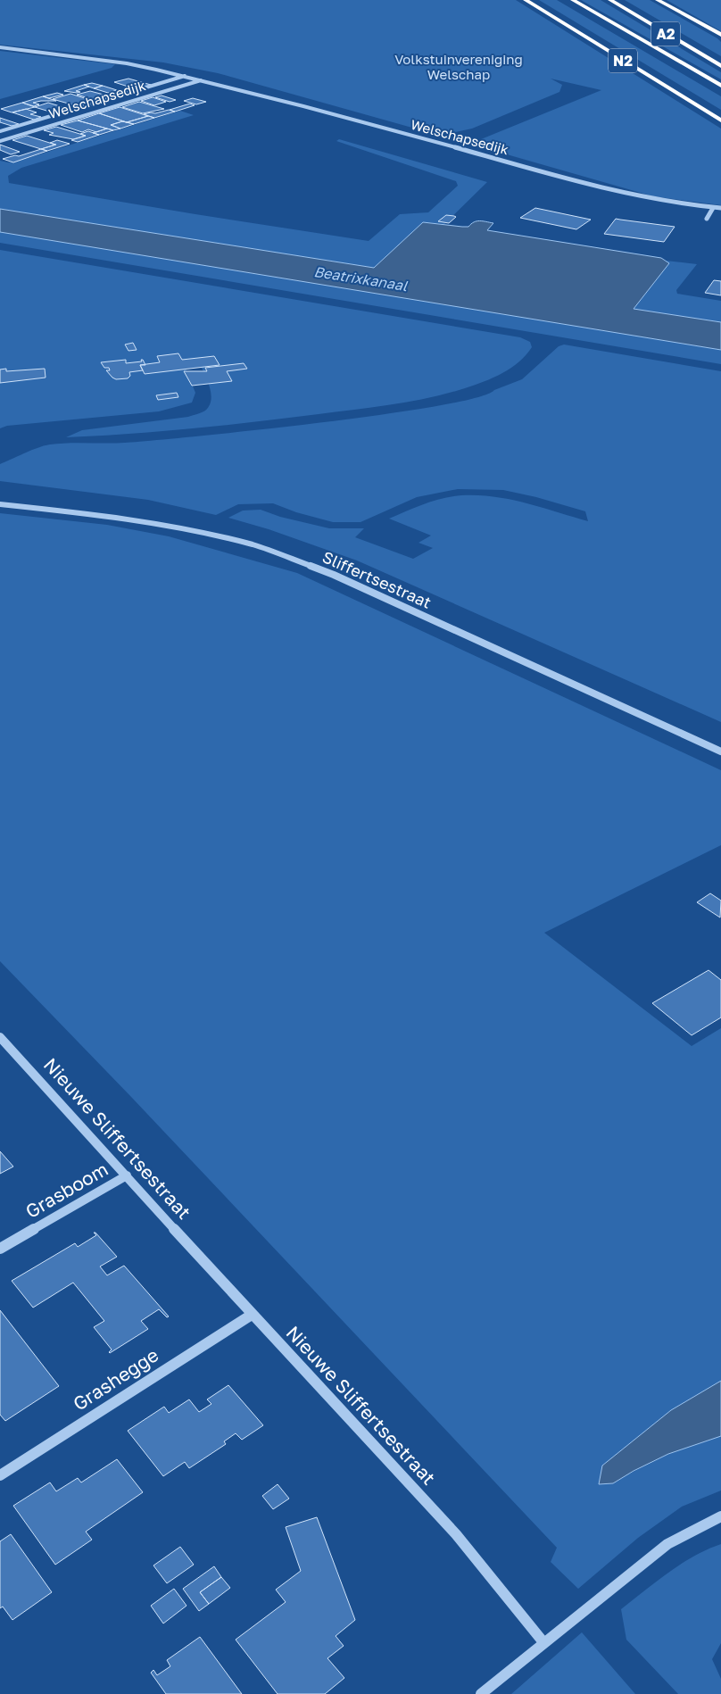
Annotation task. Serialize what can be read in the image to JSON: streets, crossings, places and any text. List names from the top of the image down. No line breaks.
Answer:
{"streets":{"highway":["A2","N2"],"street":["Welschapsedijk","Sliffertsestraat","Nieuwe Sliffertsestraat","Grasboom","Grashegge"]},"crossings":[["Nieuwe Sliffertsestraat","Grasboom"],["Nieuwe Sliffertsestraat","Grashegge"]],"water":["Beatrixkanaal"],"parks":["Volkstuinvereniging Welschap"]}
